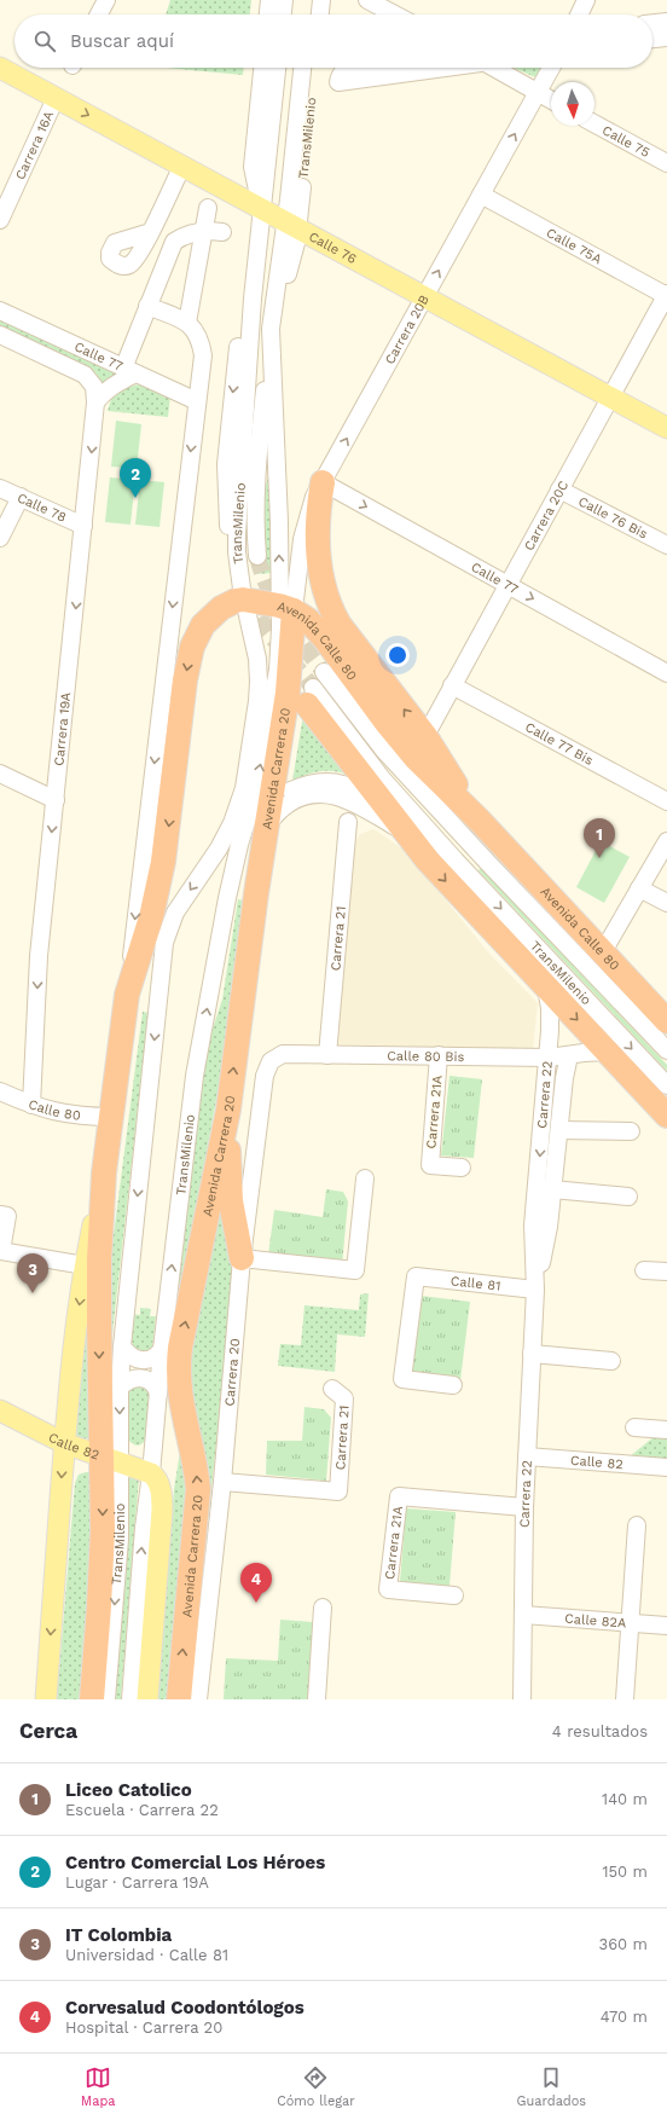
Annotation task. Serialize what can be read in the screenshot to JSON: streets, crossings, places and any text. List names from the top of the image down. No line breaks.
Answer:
{"streets":{"highway":["Avenida Calle 80","Avenida Carrera 20"],"main road":["Calle 76","Calle 82"],"street":["TransMilenio","Calle 75","Carrera 16A","Calle 75A","Carrera 20B","Calle 77","Calle 78","Carrera 20C","Calle 76 Bis","Carrera 19A","Calle 77 Bis","Carrera 21","Calle 80 Bis","Carrera 22","Calle 80","Carrera 21A","Calle 81","Carrera 20","Calle 82A"]},"crossings":[["TransMilenio","Calle 76"],["TransMilenio","Carrera 20B"],["TransMilenio","Avenida Calle 80"],["TransMilenio","Avenida Carrera 20"],["TransMilenio","Calle 82"],["Carrera 16A","Calle 76"],["Calle 75A","Carrera 20B"],["Calle 75A","Carrera 20C"],["Calle 76","Carrera 20B"],["Calle 76","Carrera 20C"],["Carrera 20B","Calle 77"],["Carrera 20B","Avenida Calle 80"],["Carrera 20B","Avenida Carrera 20"],["Calle 77","Carrera 20C"],["Calle 77","Carrera 19A"],["Calle 78","Carrera 19A"],["Carrera 20C","Calle 76 Bis"],["Carrera 20C","Calle 77 Bis"],["Avenida Calle 80","Avenida Carrera 20"],["Carrera 19A","Calle 80"],["Carrera 21","Calle 80 Bis"],["Carrera 21","Carrera 20"],["Calle 80 Bis","Carrera 22"],["Calle 80 Bis","Carrera 21A"],["Calle 80 Bis","Carrera 20"],["Carrera 22","Carrera 21A"],["Carrera 22","Calle 81"],["Carrera 22","Calle 82"],["Carrera 22","Calle 82A"]],"one_way":["Carrera 20B","Calle 77"],"north":"bottom","page":{"search":"Buscar aquí","pins":["2","1","3","4"],"heading":["Cerca","4 resultados"],"list":[{"mark":"1","name":"Liceo Catolico","note":"Escuela · Carrera 22","value":"140 m"},{"mark":"2","name":"Centro Comercial Los Héroes","note":"Lugar · Carrera 19A","value":"150 m"},{"mark":"3","name":"IT Colombia","note":"Universidad · Calle 81","value":"360 m"},{"mark":"4","name":"Corvesalud Coodontólogos","note":"Hospital · Carrera 20","value":"470 m"}],"nav":["Mapa","Cómo llegar","Guardados"]}}
